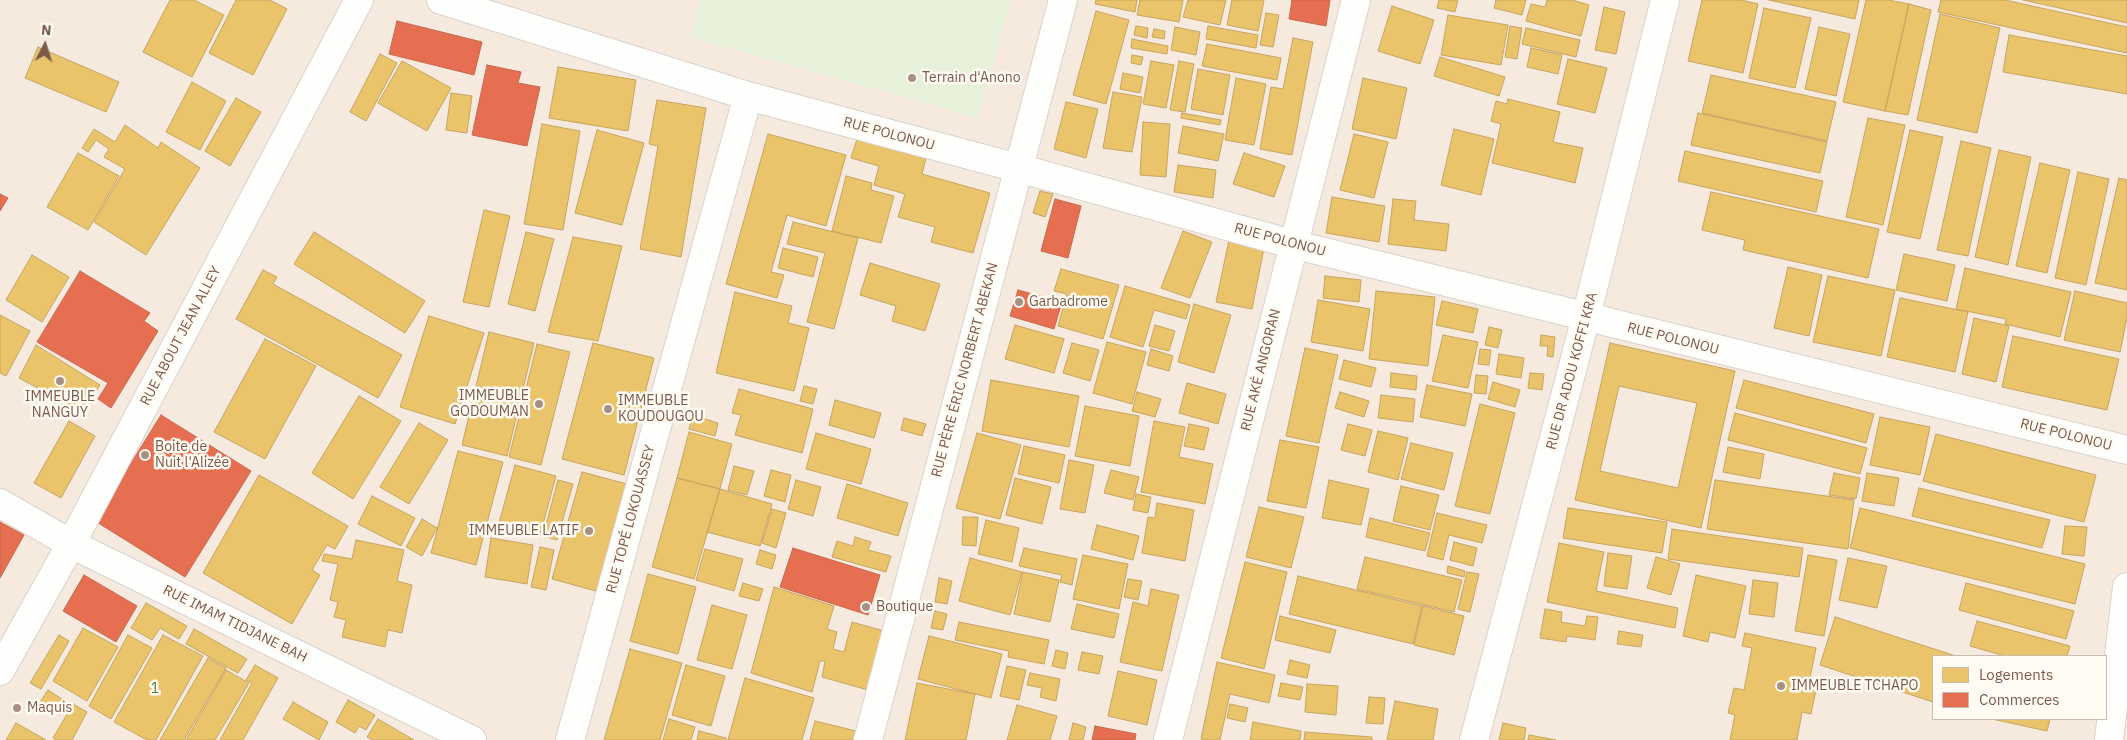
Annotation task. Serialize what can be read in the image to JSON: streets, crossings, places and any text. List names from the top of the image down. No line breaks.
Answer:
{"streets":{"street":["RUE POLONOU","RUE ABOUT JEAN ALLEY","RUE PÈRE ÉRIC NORBERT ABEKAN","RUE AKÉ ANGORAN","RUE DR ADOU KOFFI KRA","RUE TOPÉ LOKOUASSEY","RUE IMAM TIDJANE BAH"]},"crossings":[["RUE POLONOU","RUE PÈRE ÉRIC NORBERT ABEKAN"],["RUE POLONOU","RUE AKÉ ANGORAN"],["RUE POLONOU","RUE DR ADOU KOFFI KRA"],["RUE POLONOU","RUE TOPÉ LOKOUASSEY"],["RUE ABOUT JEAN ALLEY","RUE IMAM TIDJANE BAH"]],"parks":["1"],"places":["Terrain d'Anono","Garbadrome","IMMEUBLE NANGUY","IMMEUBLE GODOUMAN","IMMEUBLE KOUDOUGOU","Boite de Nuit l'Alizée","IMMEUBLE LATIF","Boutique","IMMEUBLE TCHAPO","Maquis"],"legend":["Logements","Commerces"],"north":"top"}
